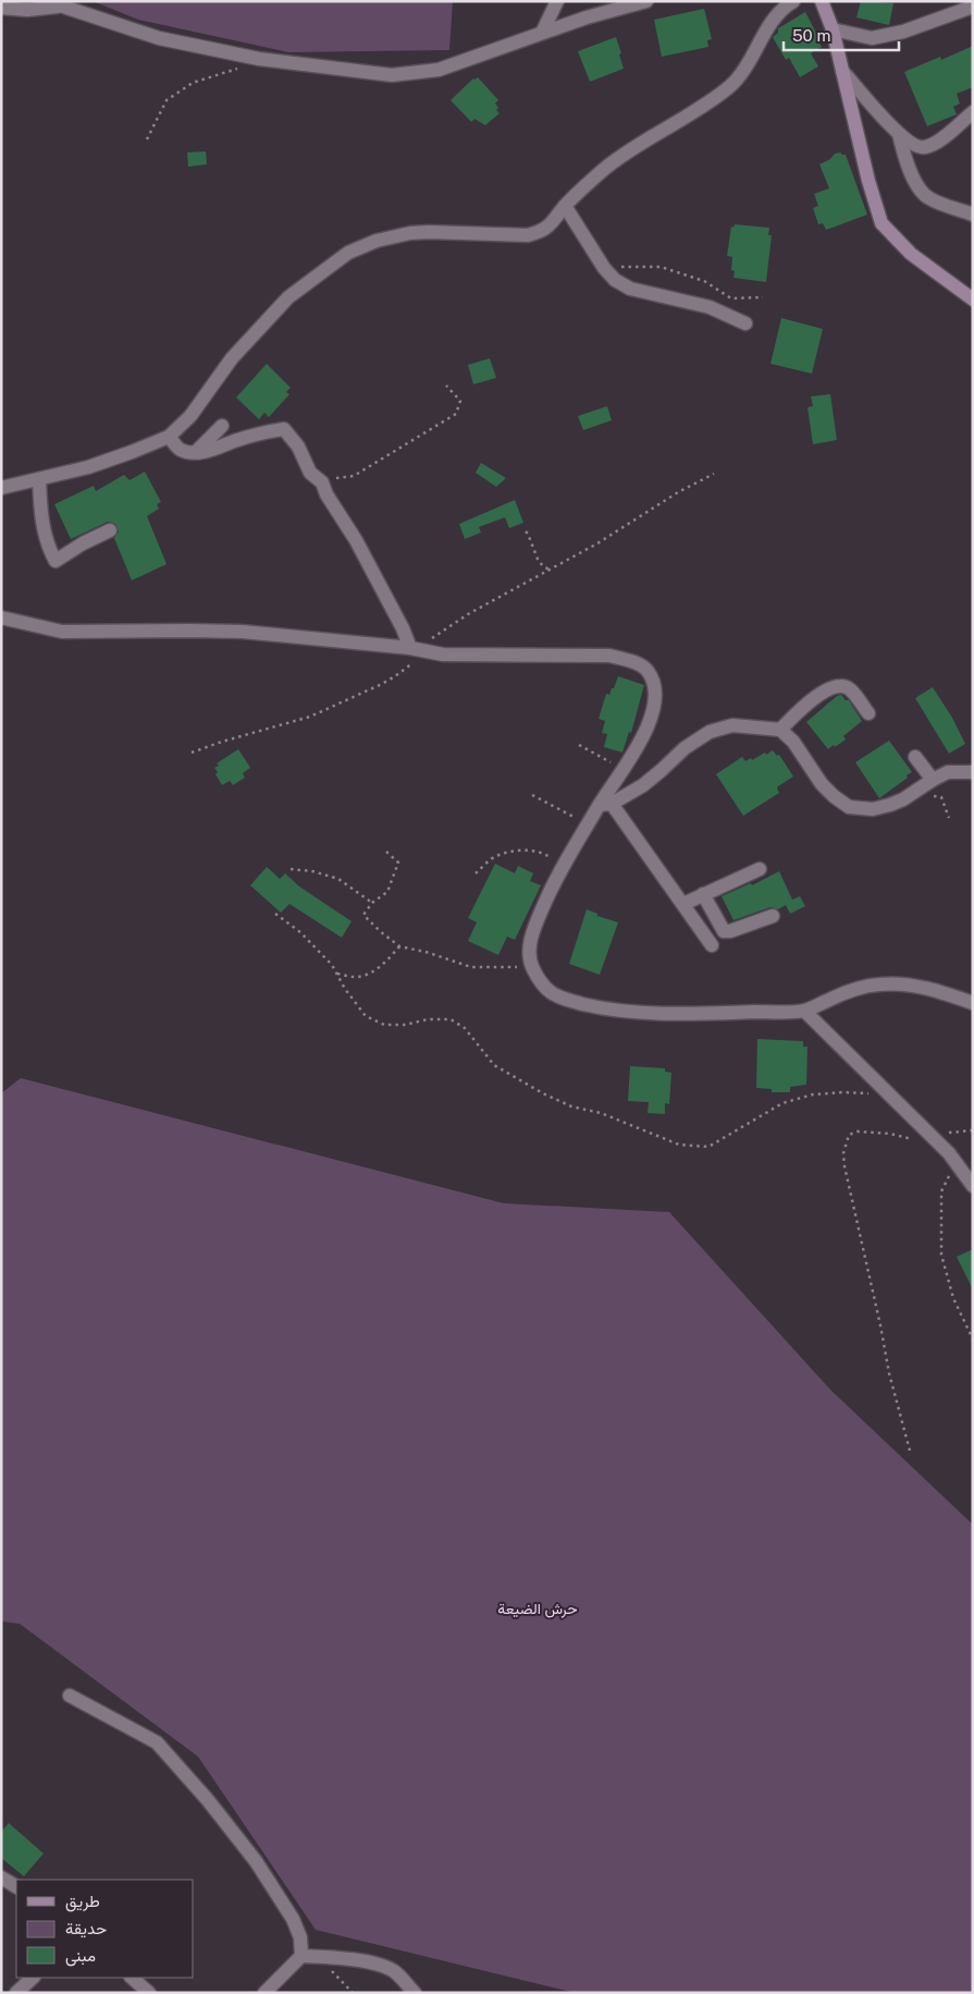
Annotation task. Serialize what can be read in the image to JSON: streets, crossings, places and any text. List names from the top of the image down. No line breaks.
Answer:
{"parks":["حرش الضيعة"],"legend":["طريق","حديقة","مبنى"],"scale_bar":"50 m"}
